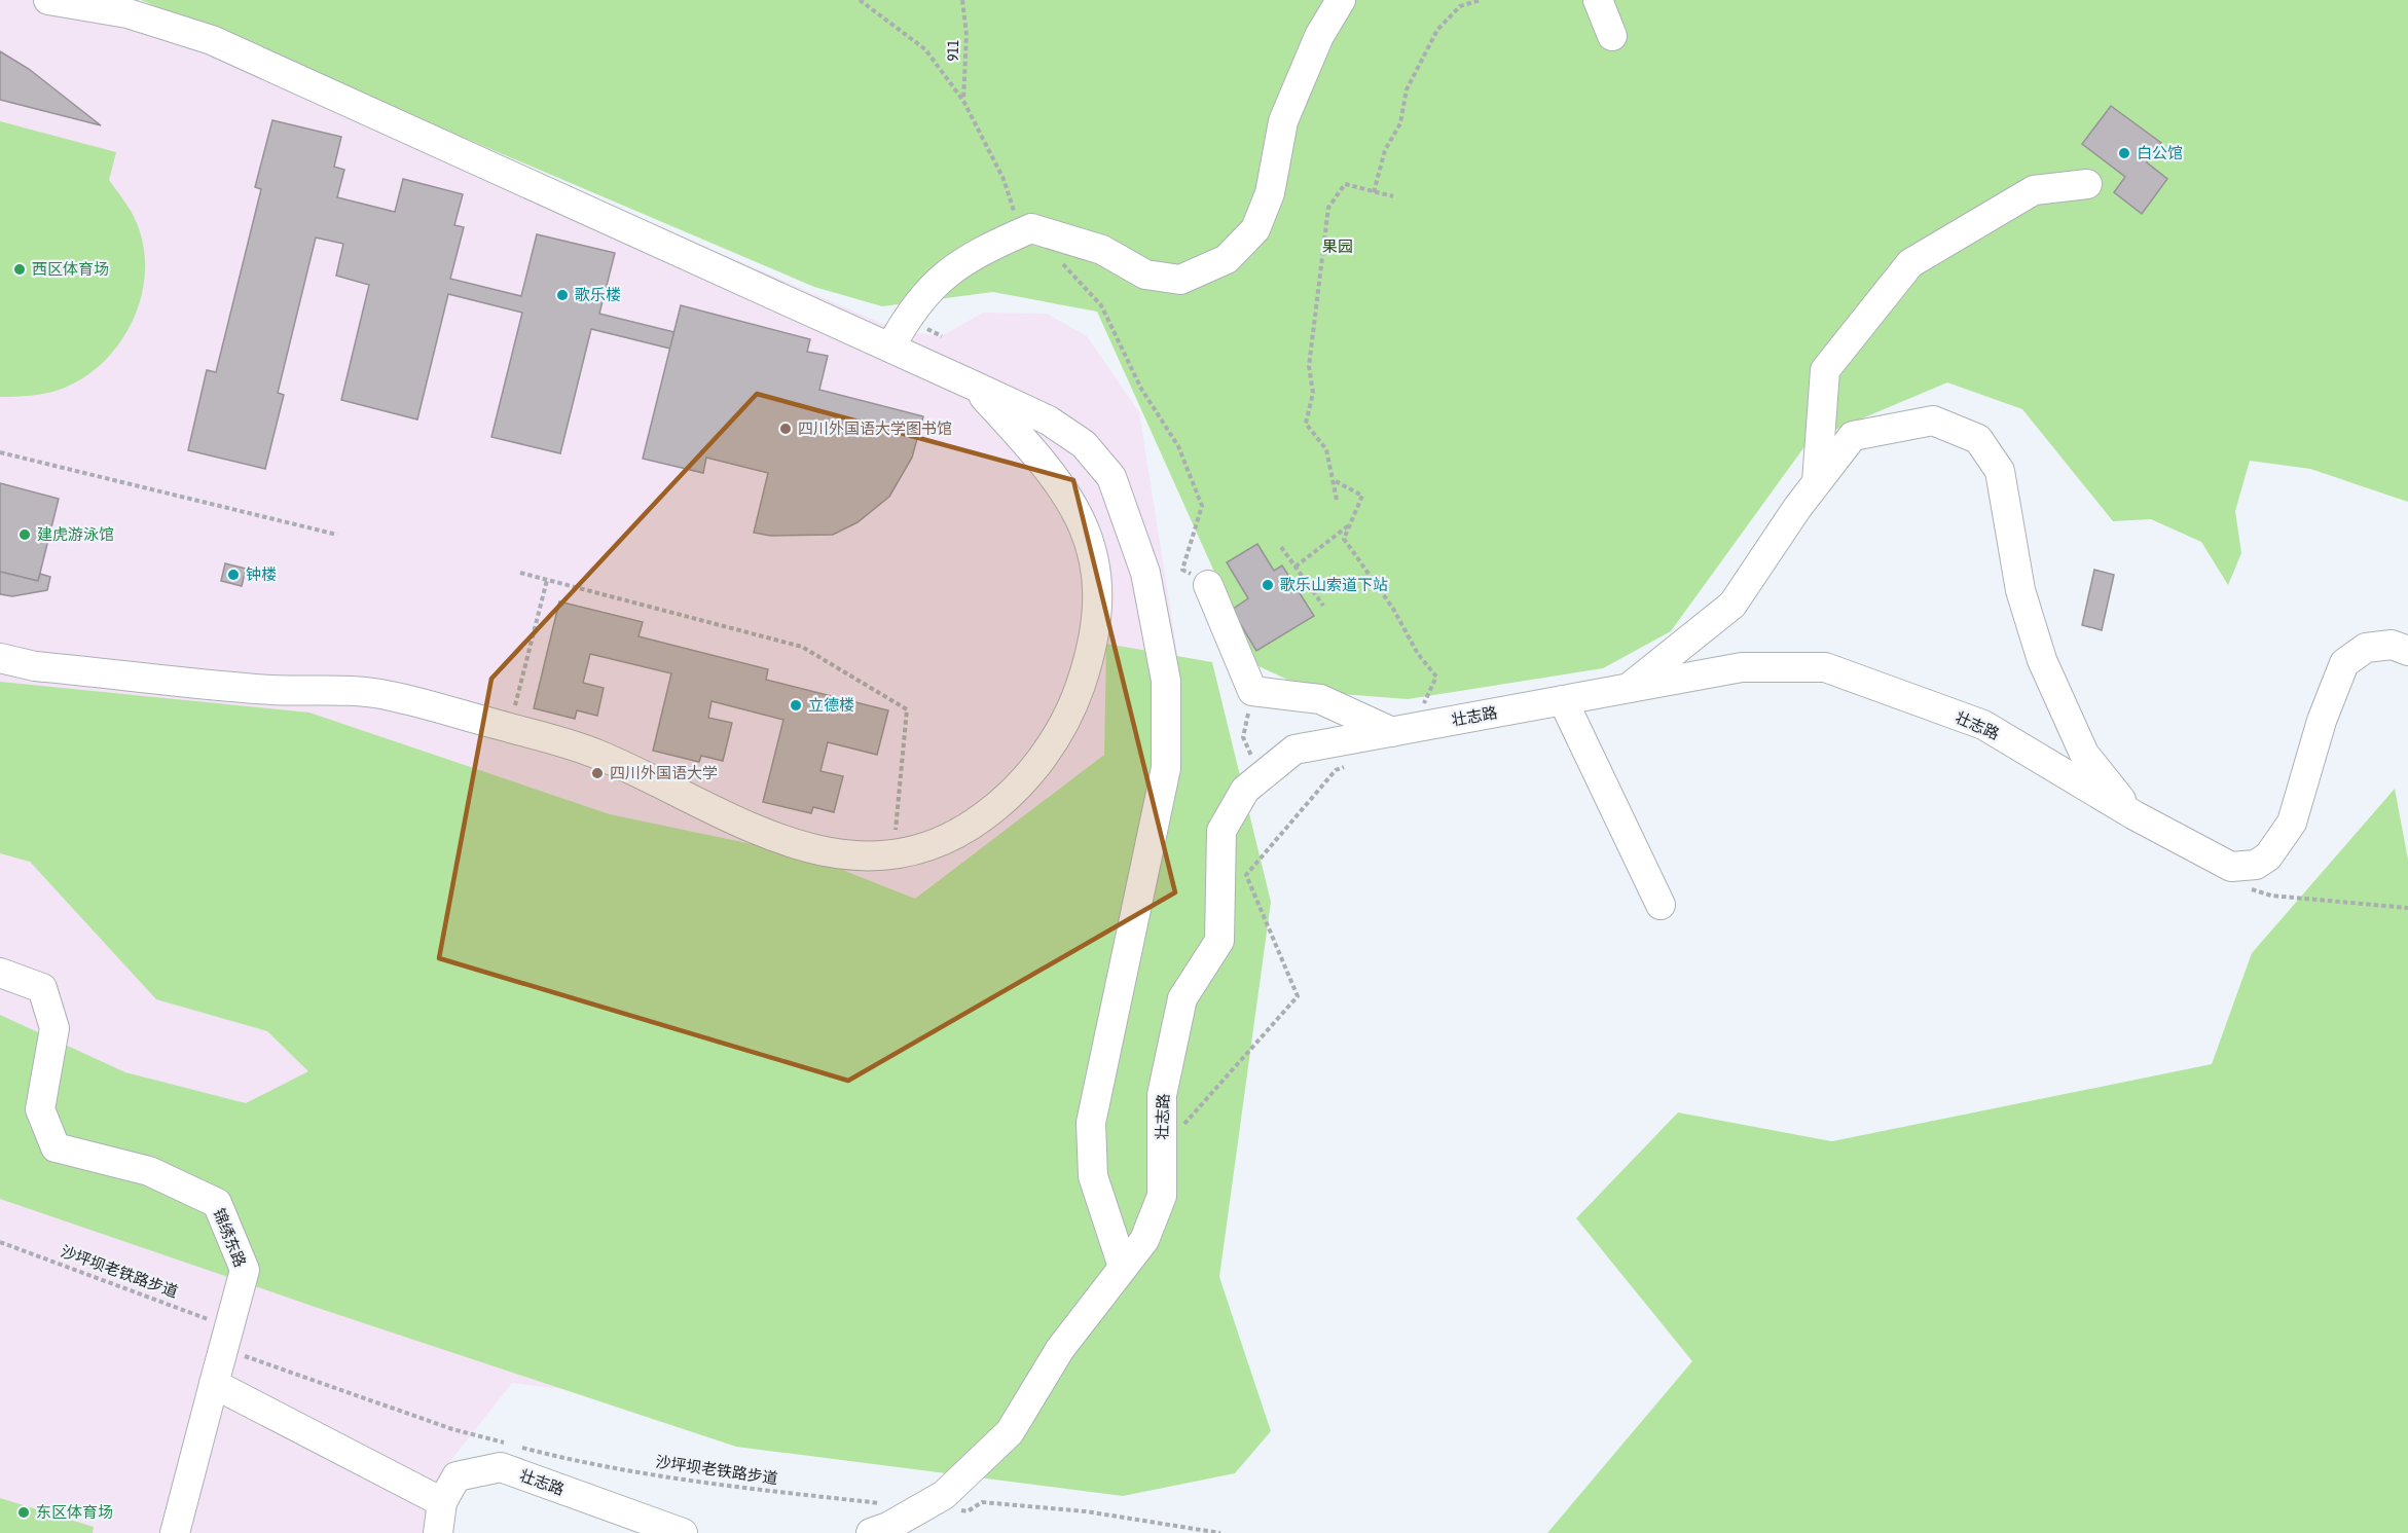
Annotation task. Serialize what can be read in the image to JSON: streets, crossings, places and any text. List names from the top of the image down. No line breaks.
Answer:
{"streets":{"street":["壮志路","锦绣东路"],"path":["911","沙坪坝老铁路步道"]},"crossings":[["锦绣东路","沙坪坝老铁路步道"]],"parks":["果园"],"places":["白公馆","西区体育场","歌乐楼","四川外国语大学图书馆","建虎游泳馆","钟楼","歌乐山索道下站","立德楼","四川外国语大学","东区体育场"]}
